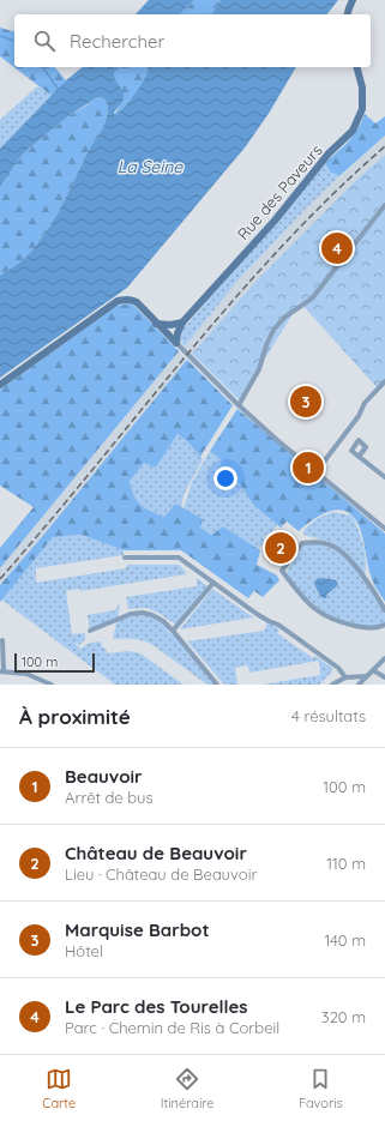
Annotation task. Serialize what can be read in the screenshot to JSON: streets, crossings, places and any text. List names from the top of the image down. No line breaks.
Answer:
{"streets":{"street":["Rue des Paveurs"]},"water":["La Seine"],"scale_bar":"100 m","page":{"search":"Rechercher","pins":["4","3","1","2"],"scale":"100 m","heading":["À proximité","4 résultats"],"list":[{"mark":"1","name":"Beauvoir","note":"Arrêt de bus","value":"100 m"},{"mark":"2","name":"Château de Beauvoir","note":"Lieu · Château de Beauvoir","value":"110 m"},{"mark":"3","name":"Marquise Barbot","note":"Hôtel","value":"140 m"},{"mark":"4","name":"Le Parc des Tourelles","note":"Parc · Chemin de Ris à Corbeil","value":"320 m"}],"nav":["Carte","Itinéraire","Favoris"]}}
